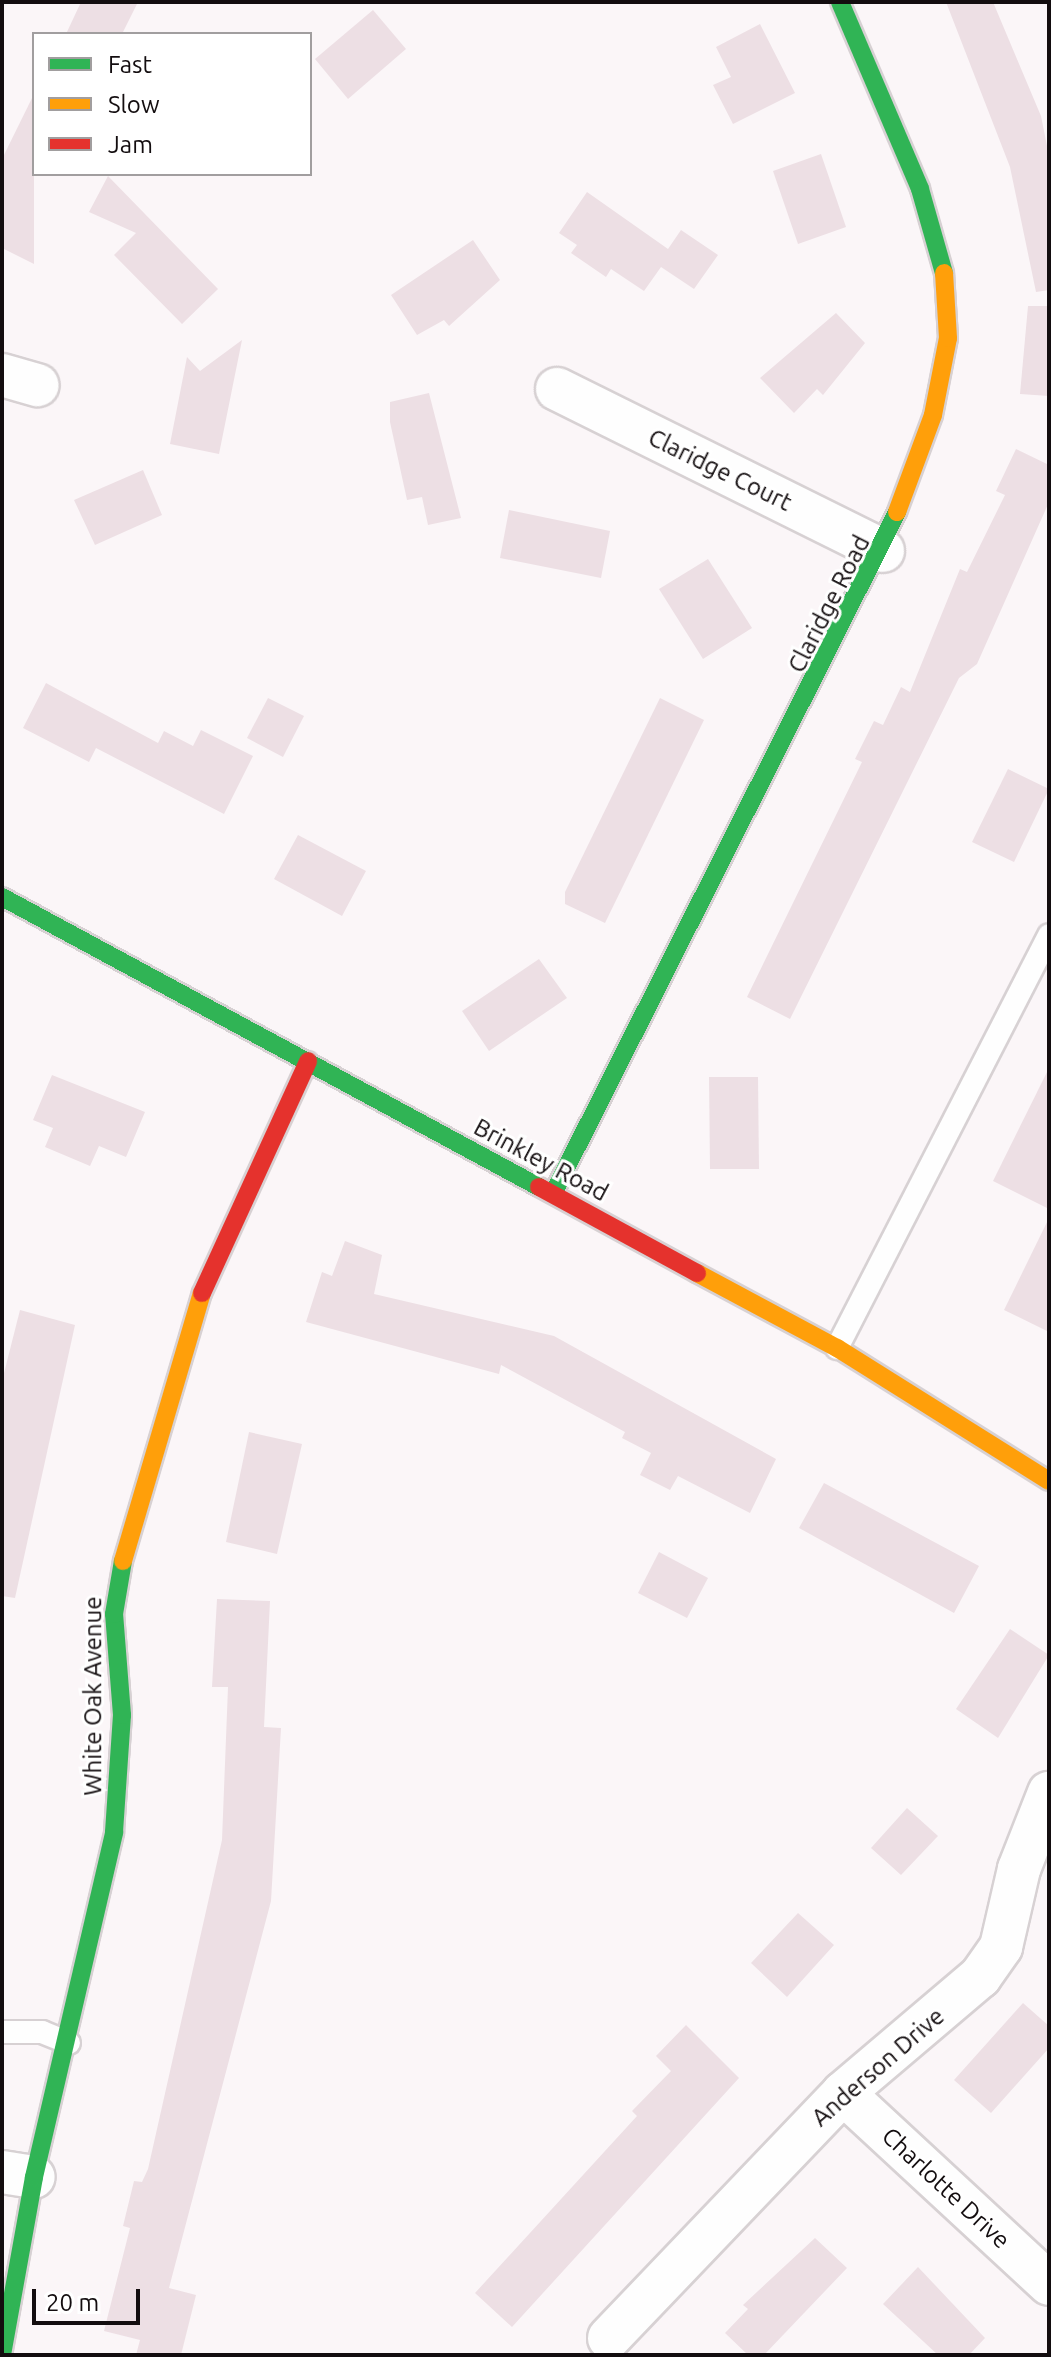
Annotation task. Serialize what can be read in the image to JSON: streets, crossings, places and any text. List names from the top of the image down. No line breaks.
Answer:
{"streets":{"street":["Claridge Court","Claridge Road","Brinkley Road","White Oak Avenue","Anderson Drive","Charlotte Drive"]},"crossings":[["Claridge Court","Claridge Road"],["Claridge Road","Brinkley Road"],["Brinkley Road","White Oak Avenue"],["Anderson Drive","Charlotte Drive"]],"legend":["Fast","Slow","Jam"],"scale_bar":"20 m"}
